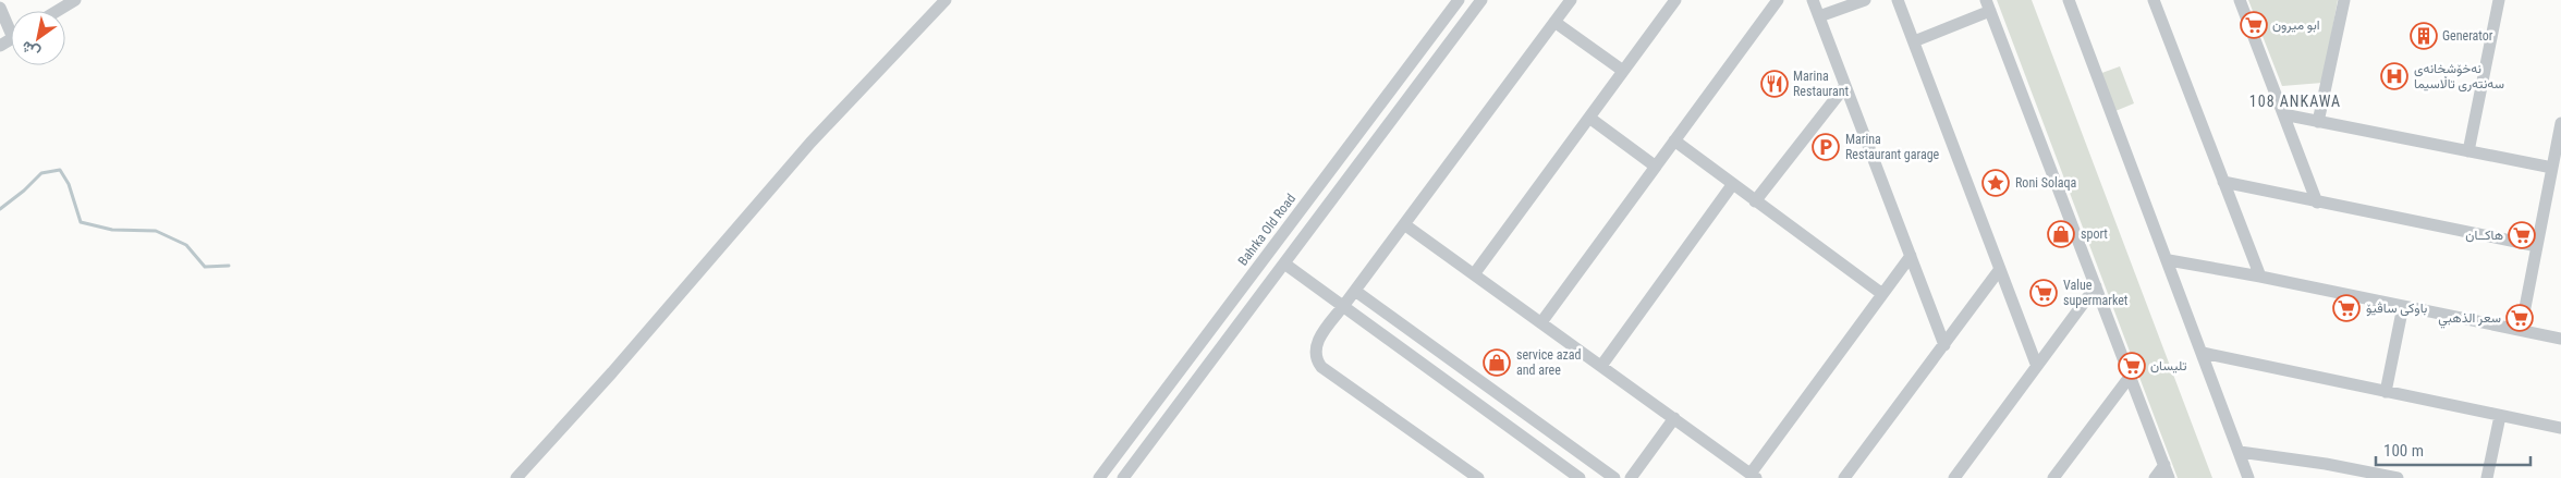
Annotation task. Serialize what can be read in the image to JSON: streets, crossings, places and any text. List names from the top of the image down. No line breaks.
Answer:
{"streets":{"street":["Bahrka Old Road"]},"districts":["108 ANKAWA"],"places":{"supermarket":["ابو ميرون","هاكــان","Value supermarket","باوکی ساڤیۆ","سعر الذهبي","تليسان"],"building":["Generator"],"hospital":["نەخۆشخانەی سەنتەری تاڵاسیما"],"restaurant":["Marina Restaurant"],"parking":["Marina Restaurant garage"],"place":["Roni Solaqa"],"shop":["sport","service azad and aree"]},"scale_bar":"100 m","north":"bottom left"}
